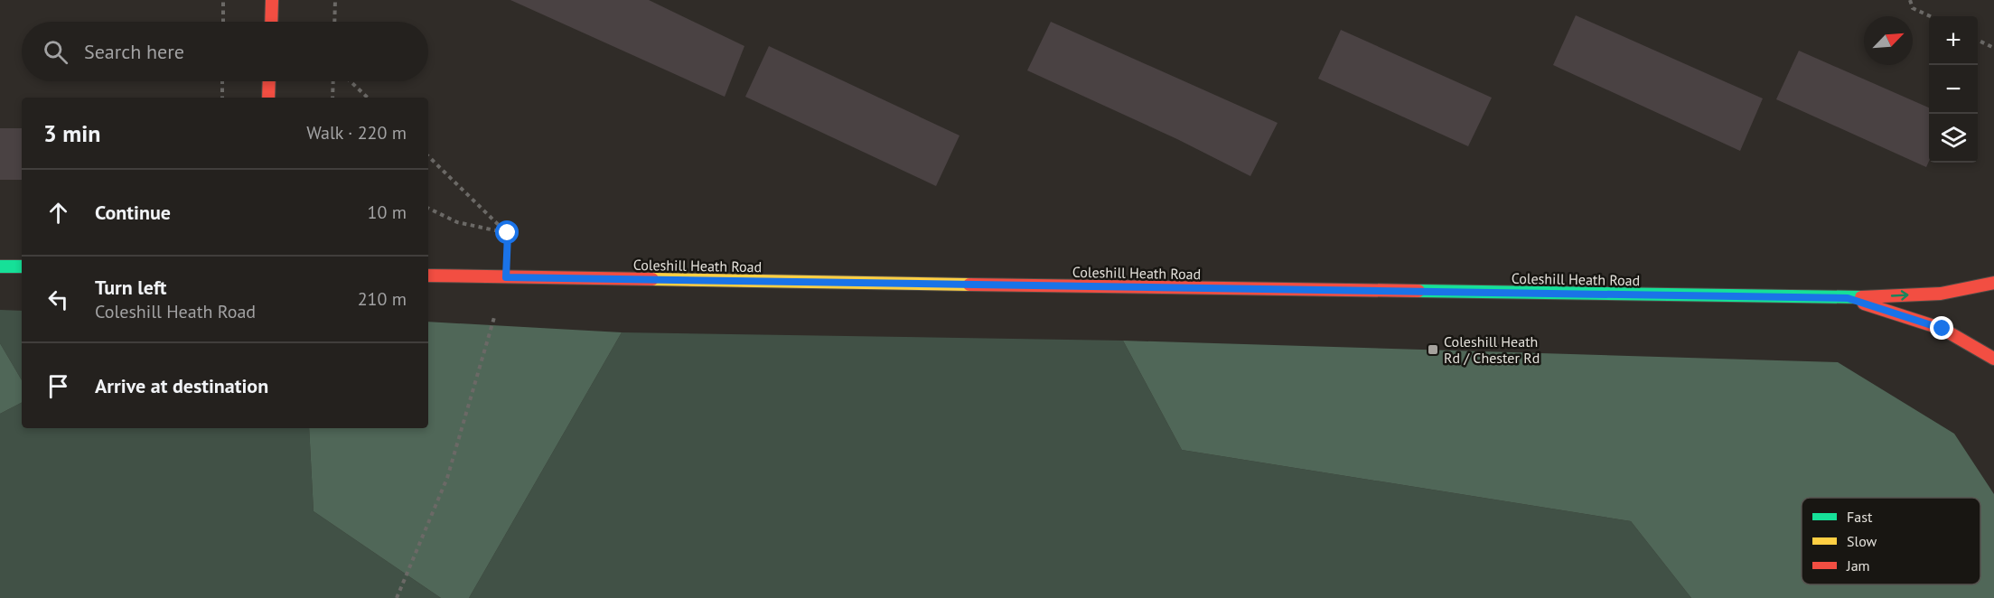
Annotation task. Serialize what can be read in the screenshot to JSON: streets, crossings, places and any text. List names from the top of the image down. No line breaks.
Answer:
{"streets":{"street":["Coleshill Heath Road"]},"places":{"transit":["Coleshill Heath Rd / Chester Rd"]},"legend":["Fast","Slow","Jam"],"north":"top right","page":{"map_buttons":["+","−"],"search":"Search here","heading":["3 min","Walk · 220 m"],"list":[["Continue","10 m"],["Turn left","Coleshill Heath Road","210 m"],"Arrive at destination"]}}
